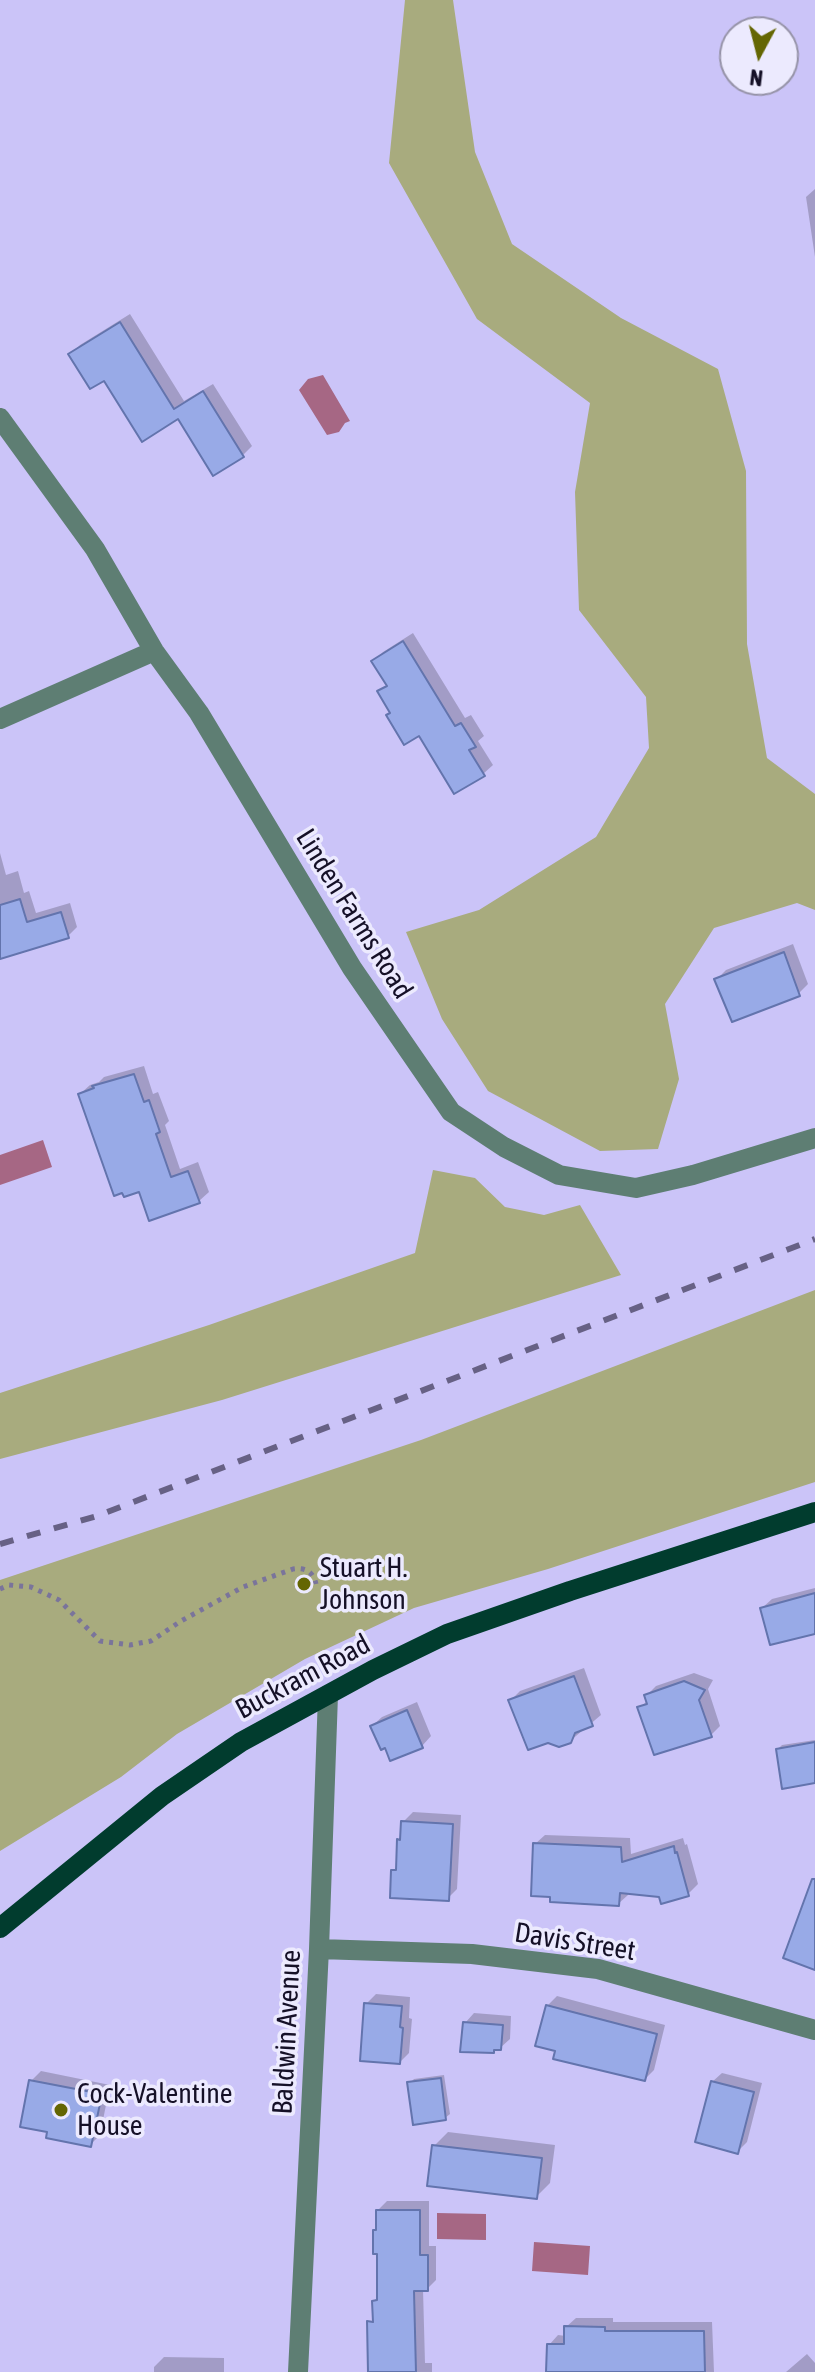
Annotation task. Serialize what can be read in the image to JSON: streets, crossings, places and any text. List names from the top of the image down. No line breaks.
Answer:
{"streets":{"main road":["Buckram Road"],"street":["Linden Farms Road","Davis Street","Baldwin Avenue"]},"crossings":[["Buckram Road","Baldwin Avenue"],["Davis Street","Baldwin Avenue"]],"places":["Stuart H. Johnson","Cock-Valentine House"],"north":"bottom"}
